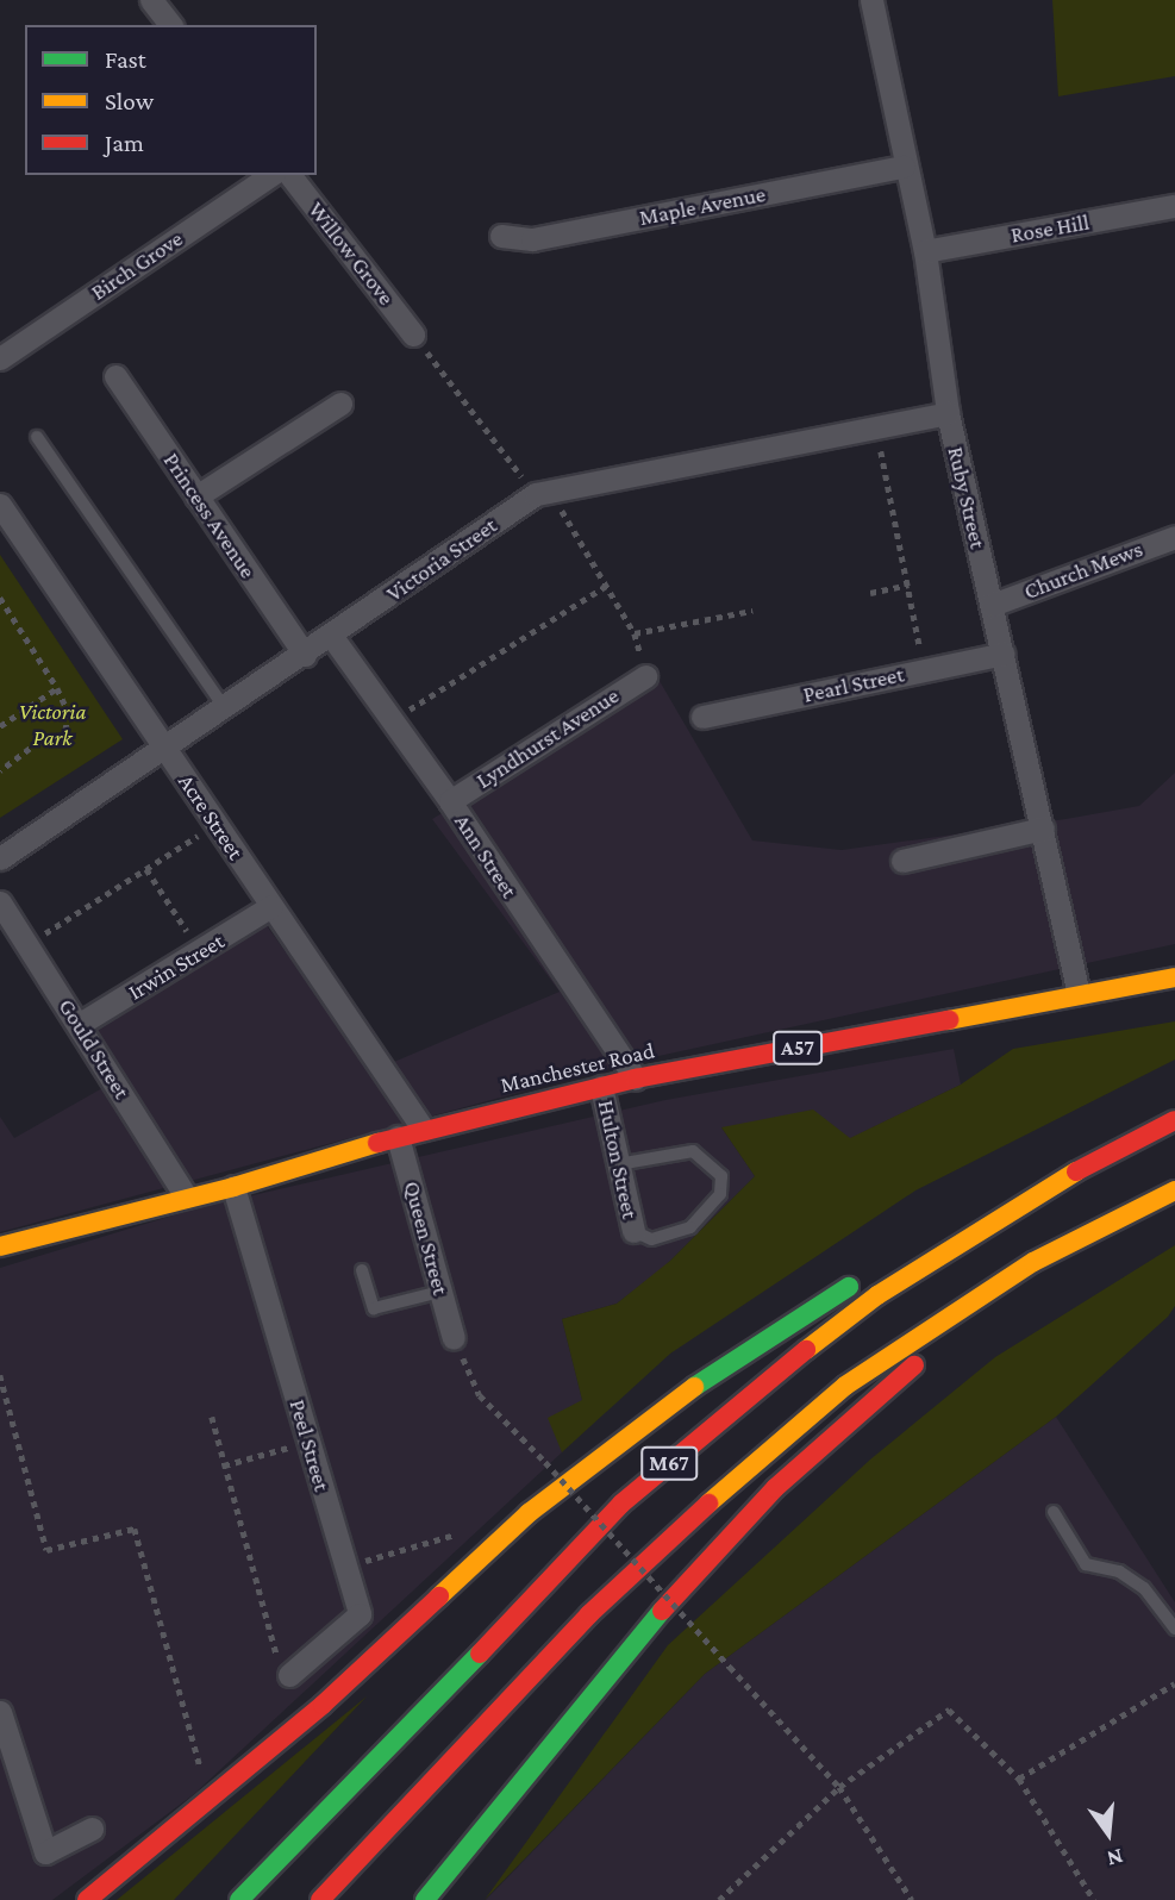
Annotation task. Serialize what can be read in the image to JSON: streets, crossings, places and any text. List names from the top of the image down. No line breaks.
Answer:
{"streets":{"main road":["A57","Manchester Road","M67"],"street":["Maple Avenue","Rose Hill","Willow Grove","Birch Grove","Ruby Street","Princess Avenue","Victoria Street","Church Mews","Pearl Street","Lyndhurst Avenue","Acre Street","Ann Street","Irwin Street","Gould Street","Hulton Street","Queen Street","Peel Street"]},"crossings":[["Maple Avenue","Ruby Street"],["Rose Hill","Ruby Street"],["Ruby Street","Victoria Street"],["Ruby Street","Church Mews"],["Ruby Street","Pearl Street"],["Ruby Street","Manchester Road"],["Princess Avenue","Victoria Street"],["Victoria Street","Acre Street"],["Victoria Street","Ann Street"],["Lyndhurst Avenue","Ann Street"],["Acre Street","Irwin Street"],["Acre Street","Manchester Road"],["Ann Street","Manchester Road"],["Irwin Street","Gould Street"],["Gould Street","Manchester Road"],["Manchester Road","Hulton Street"],["Manchester Road","Queen Street"],["Manchester Road","Peel Street"]],"parks":["Victoria Park"],"legend":["Fast","Slow","Jam"],"north":"bottom"}
